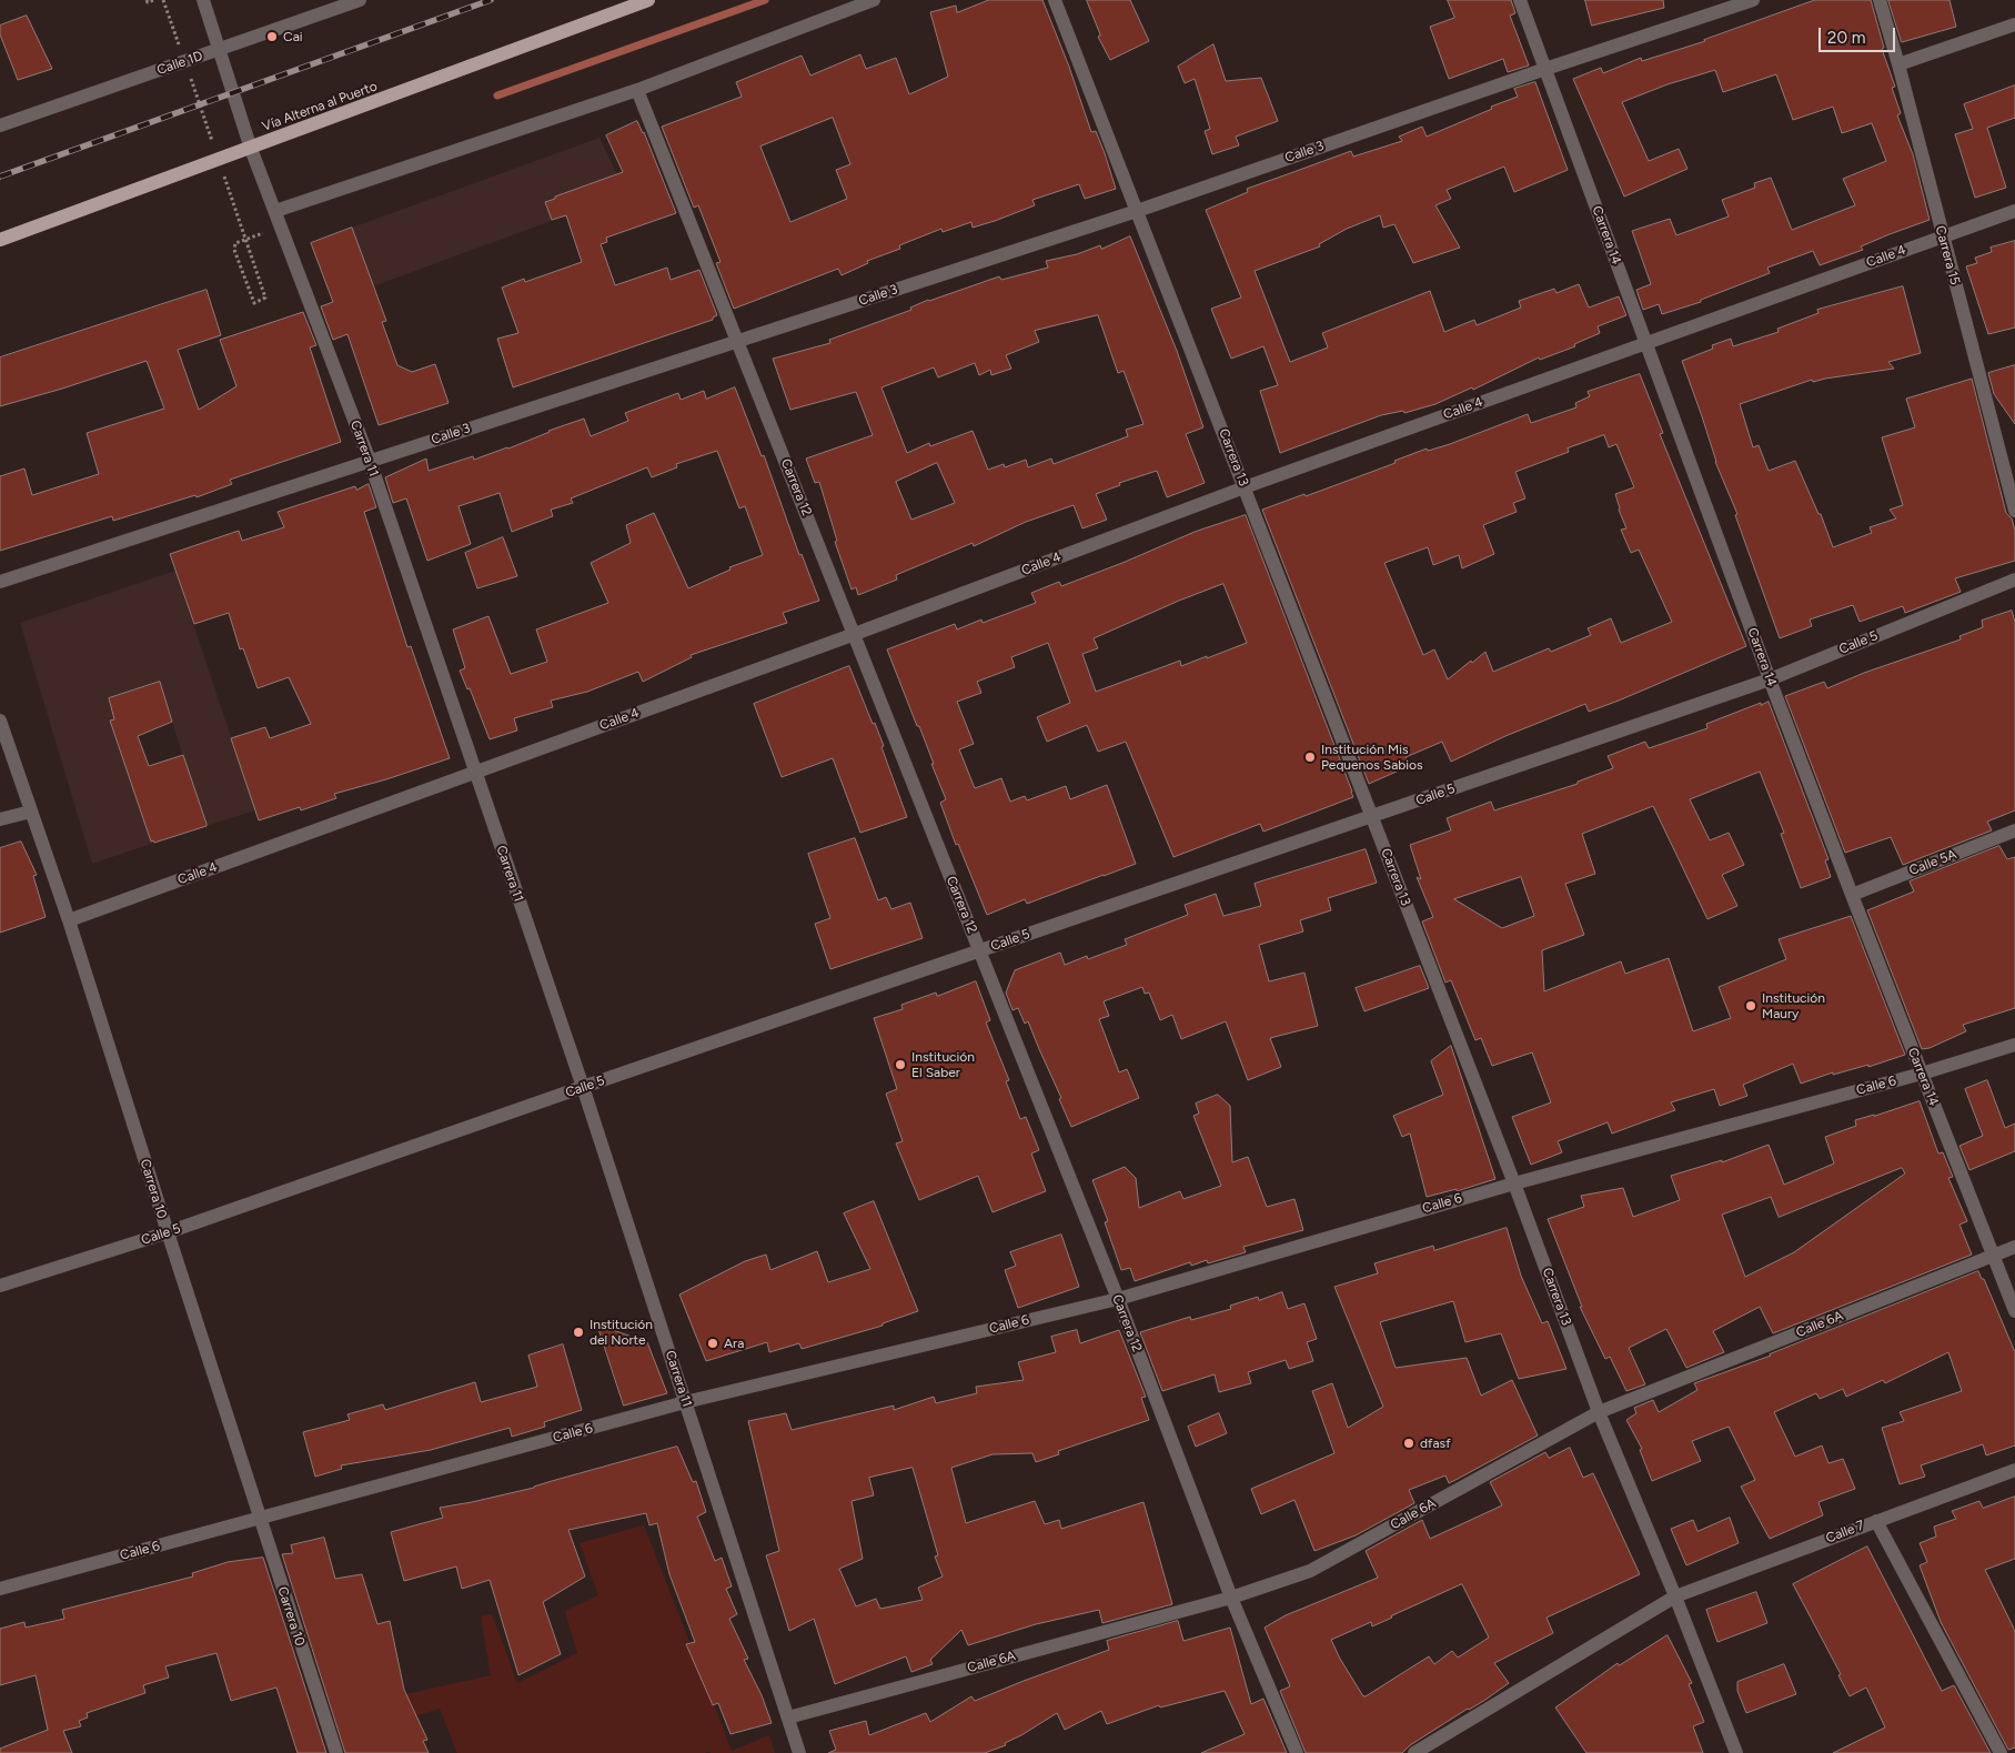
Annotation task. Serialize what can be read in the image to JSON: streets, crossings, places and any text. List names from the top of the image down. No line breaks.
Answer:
{"streets":{"main road":["Vía Alterna al Puerto"],"street":["Calle 1D","Calle 3","Carrera 14","Carrera 15","Calle 4","Carrera 11","Carrera 13","Carrera 12","Calle 5","Calle 5A","Calle 6","Carrera 10","Calle 6A","Calle 7"]},"crossings":[["Calle 1D","Carrera 11"],["Vía Alterna al Puerto","Carrera 11"],["Calle 3","Carrera 14"],["Calle 3","Carrera 11"],["Calle 3","Carrera 13"],["Calle 3","Carrera 12"],["Carrera 14","Calle 4"],["Carrera 14","Calle 5"],["Carrera 14","Calle 5A"],["Carrera 14","Calle 6"],["Carrera 14","Calle 6A"],["Carrera 15","Calle 4"],["Calle 4","Carrera 11"],["Calle 4","Carrera 13"],["Calle 4","Carrera 12"],["Calle 4","Carrera 10"],["Carrera 11","Calle 5"],["Carrera 11","Calle 6"],["Carrera 11","Calle 6A"],["Carrera 13","Calle 5"],["Carrera 13","Calle 6"],["Carrera 13","Calle 6A"],["Carrera 13","Calle 7"],["Carrera 12","Calle 5"],["Carrera 12","Calle 6"],["Carrera 12","Calle 6A"],["Calle 5","Carrera 10"],["Calle 6","Carrera 10"]],"places":["Cai","Institución Mis Pequenos Sabios","Institución Maury","Institución El Saber","Institución del Norte","Ara","dfasf"],"scale_bar":"20 m"}
